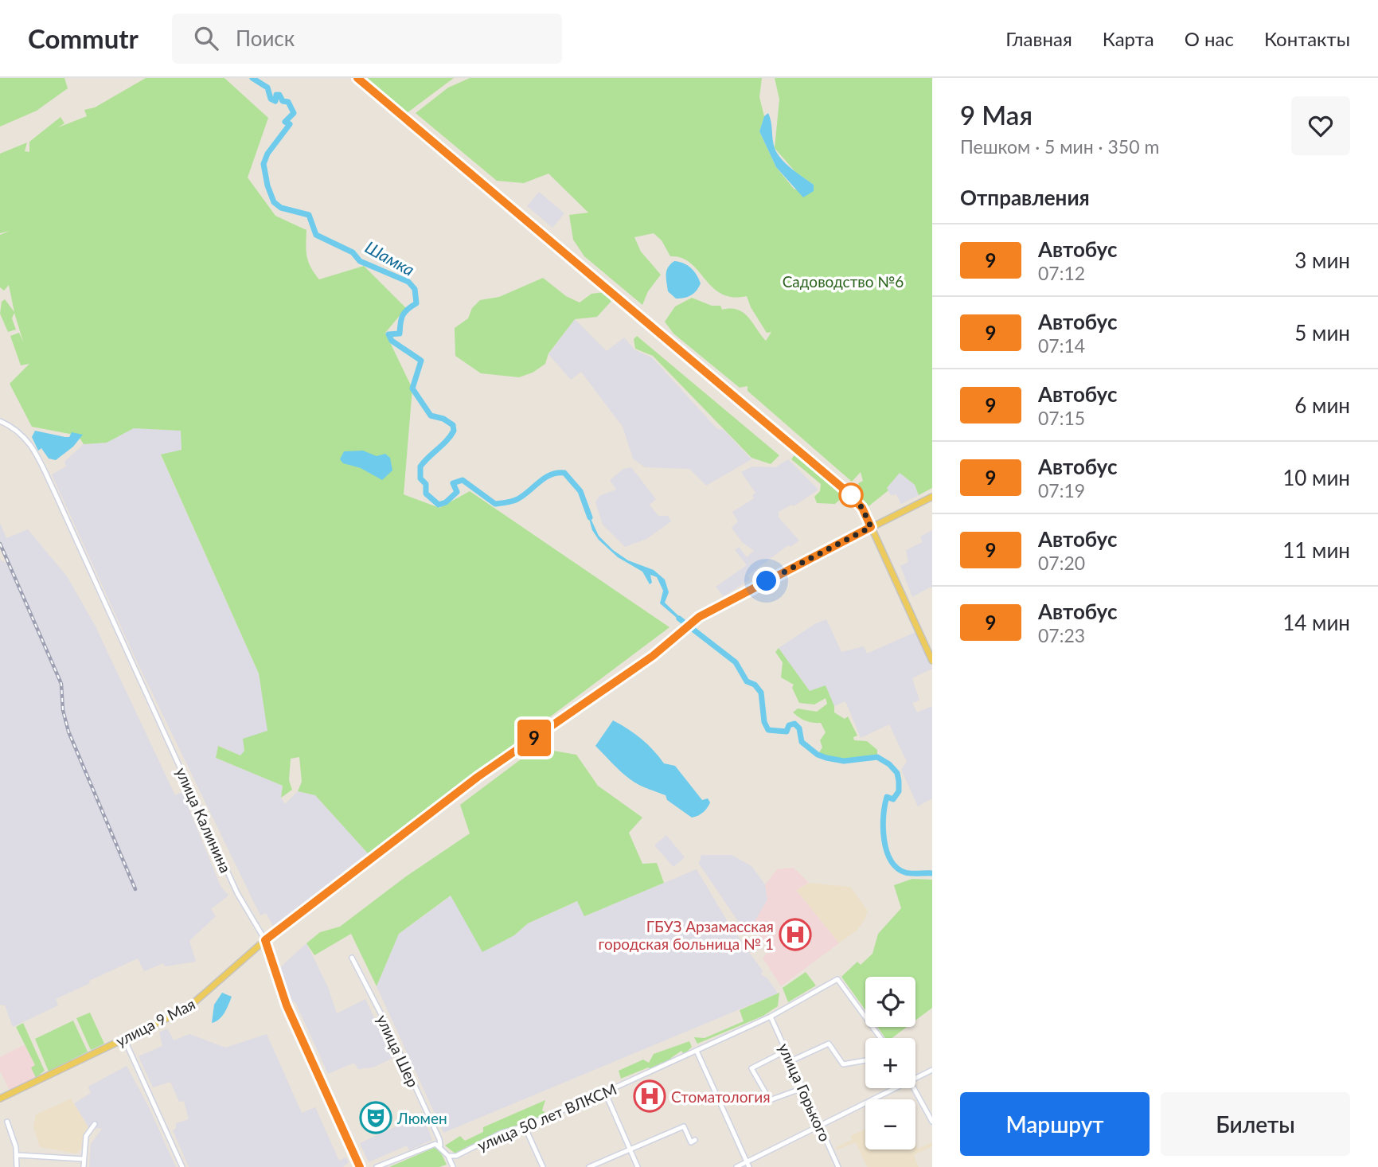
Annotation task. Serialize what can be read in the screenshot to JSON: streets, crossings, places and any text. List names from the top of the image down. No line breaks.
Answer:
{"streets":{"main road":["улица 9 Мая"],"street":["улица Калинина","улица Шер","улица Горького","улица 50 лет ВЛКСМ"]},"crossings":[["улица Калинина","улица 9 Мая"],["улица Горького","улица 50 лет ВЛКСМ"]],"water":["Шамка"],"parks":["Садоводство №6"],"places":{"hospital":["ГБУЗ Арзамасская городская больница № 1","Стоматология"],"theatre":["Люмен"]},"lines":["bus line 9"],"page":{"header":"Commutr","search":"Поиск","nav":["Главная","Карта","О нас","Контакты"],"on_map":"9","heading":[["9 Мая","Пешком · 5 мин · 350 m"],"Отправления"],"list":[{"mark":"9","name":"Автобус","note":"07:12","value":"3 мин"},{"mark":"9","name":"Автобус","note":"07:14","value":"5 мин"},{"mark":"9","name":"Автобус","note":"07:15","value":"6 мин"},{"mark":"9","name":"Автобус","note":"07:19","value":"10 мин"},{"mark":"9","name":"Автобус","note":"07:20","value":"11 мин"},{"mark":"9","name":"Автобус","note":"07:23","value":"14 мин"}],"map_buttons":["+","−"],"buttons":["Маршрут","Билеты"]}}
